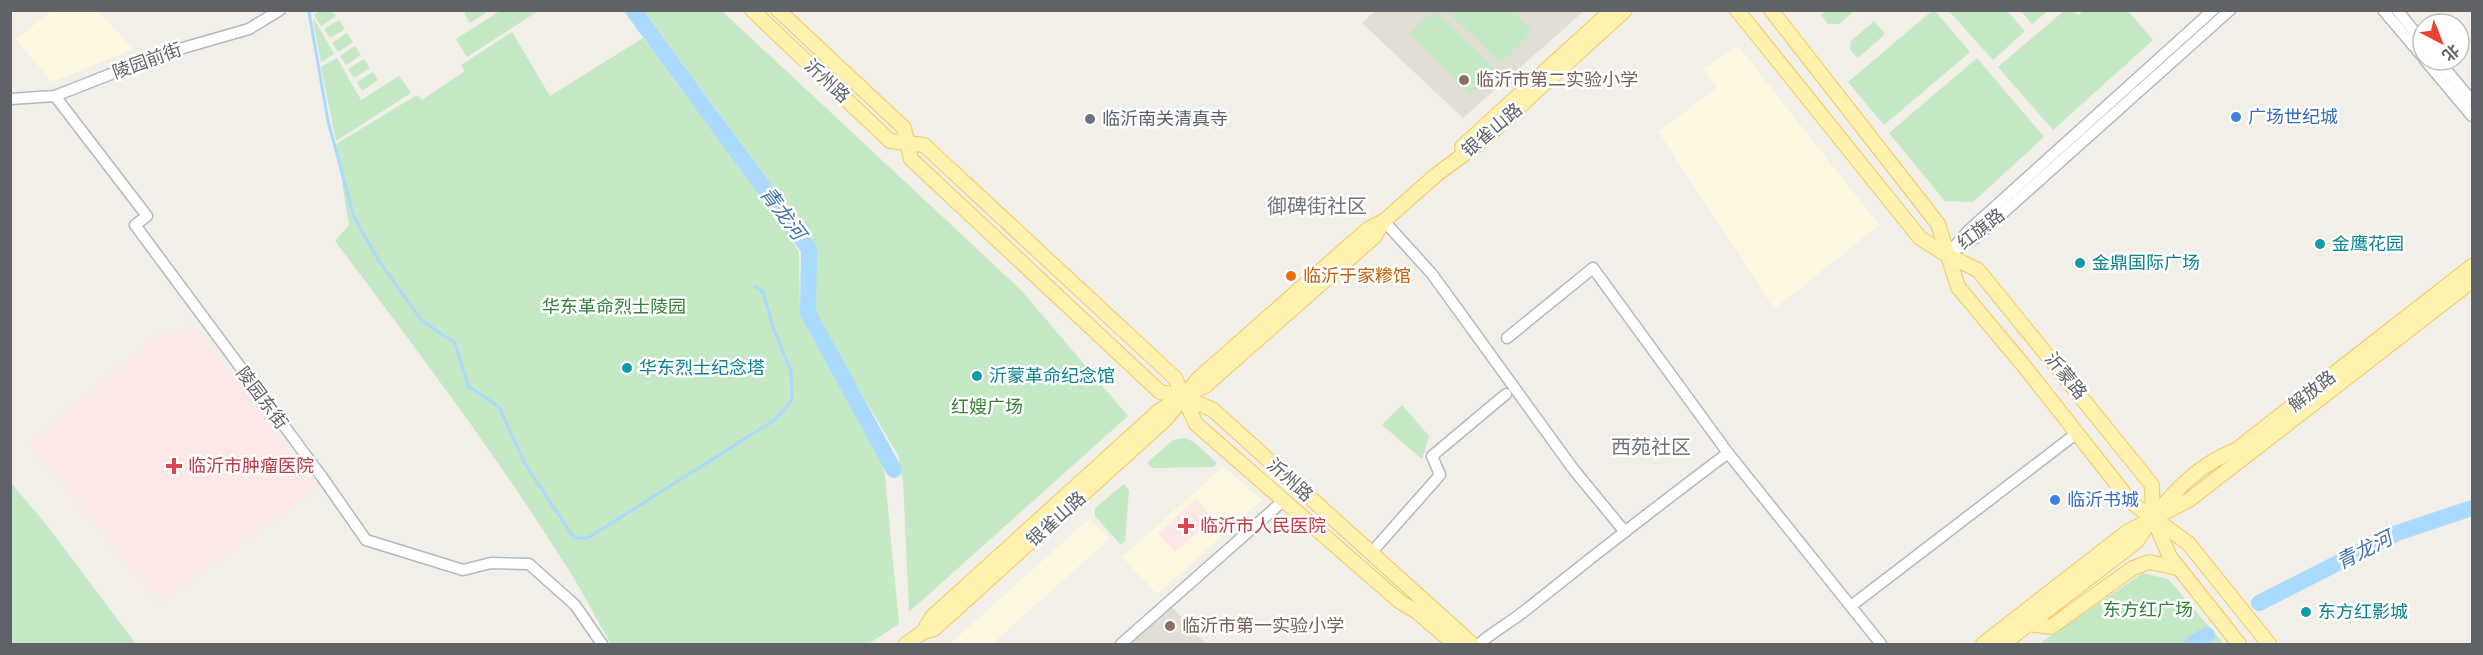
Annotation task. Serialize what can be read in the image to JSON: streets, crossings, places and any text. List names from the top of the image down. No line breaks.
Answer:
{"streets":{"main road":["沂州路","银雀山路","沂蒙路","解放路"],"street":["陵园前街","红旗路","陵园东街"]},"crossings":[["陵园前街","陵园东街"],["沂州路","银雀山路"],["红旗路","沂蒙路"],["沂蒙路","解放路"]],"districts":["御碑街社区","西苑社区"],"water":["青龙河"],"parks":["华东革命烈士陵园","红嫂广场","东方红广场"],"places":{"other":["临沂市第二实验小学","广场世纪城","临沂南关清真寺","金鹰花园","金鼎国际广场","临沂于家糁馆","华东烈士纪念塔","沂蒙革命纪念馆","临沂书城","东方红影城","临沂市第一实验小学"],"health":["临沂市肿瘤医院","临沂市人民医院"]},"north":"bottom right"}
